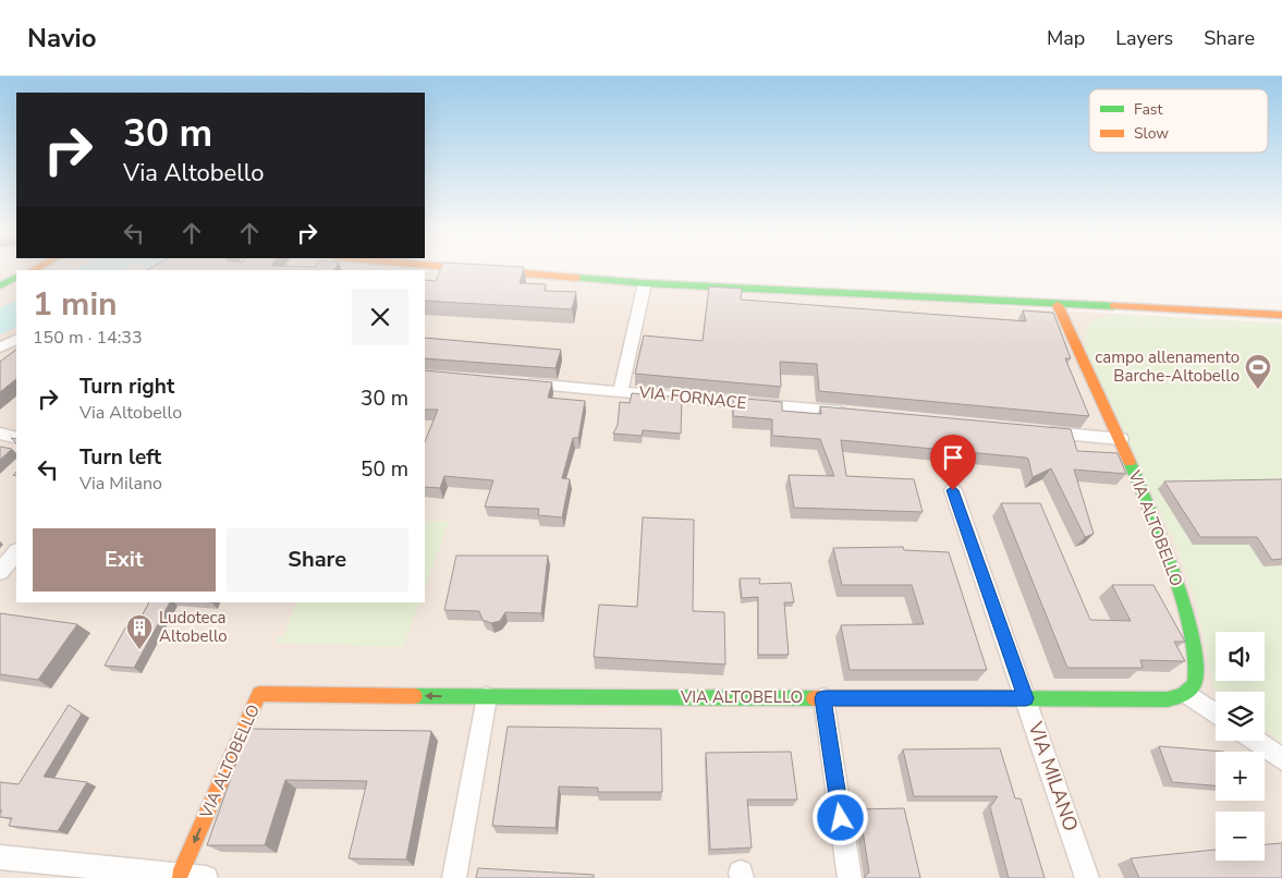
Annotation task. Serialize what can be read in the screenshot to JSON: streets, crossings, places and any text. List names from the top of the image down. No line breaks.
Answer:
{"streets":{"street":["VIA FORNACE","VIA ALTOBELLO","VIA MILANO"]},"crossings":[["VIA ALTOBELLO","VIA MILANO"]],"places":{"sports":["campo allenamento Barche-Altobello"],"building":["Ludoteca Altobello"]},"legend":["Fast","Slow"],"page":{"header":"Navio","nav":["Map","Layers","Share"],"turn":["30 m","Via Altobello"],"heading":["1 min","150 m · 14:33"],"list":[{"name":"Turn right","note":"Via Altobello","value":"30 m"},{"name":"Turn left","note":"Via Milano","value":"50 m"}],"buttons":["Exit","Share"],"map_buttons":["+","−"]}}
